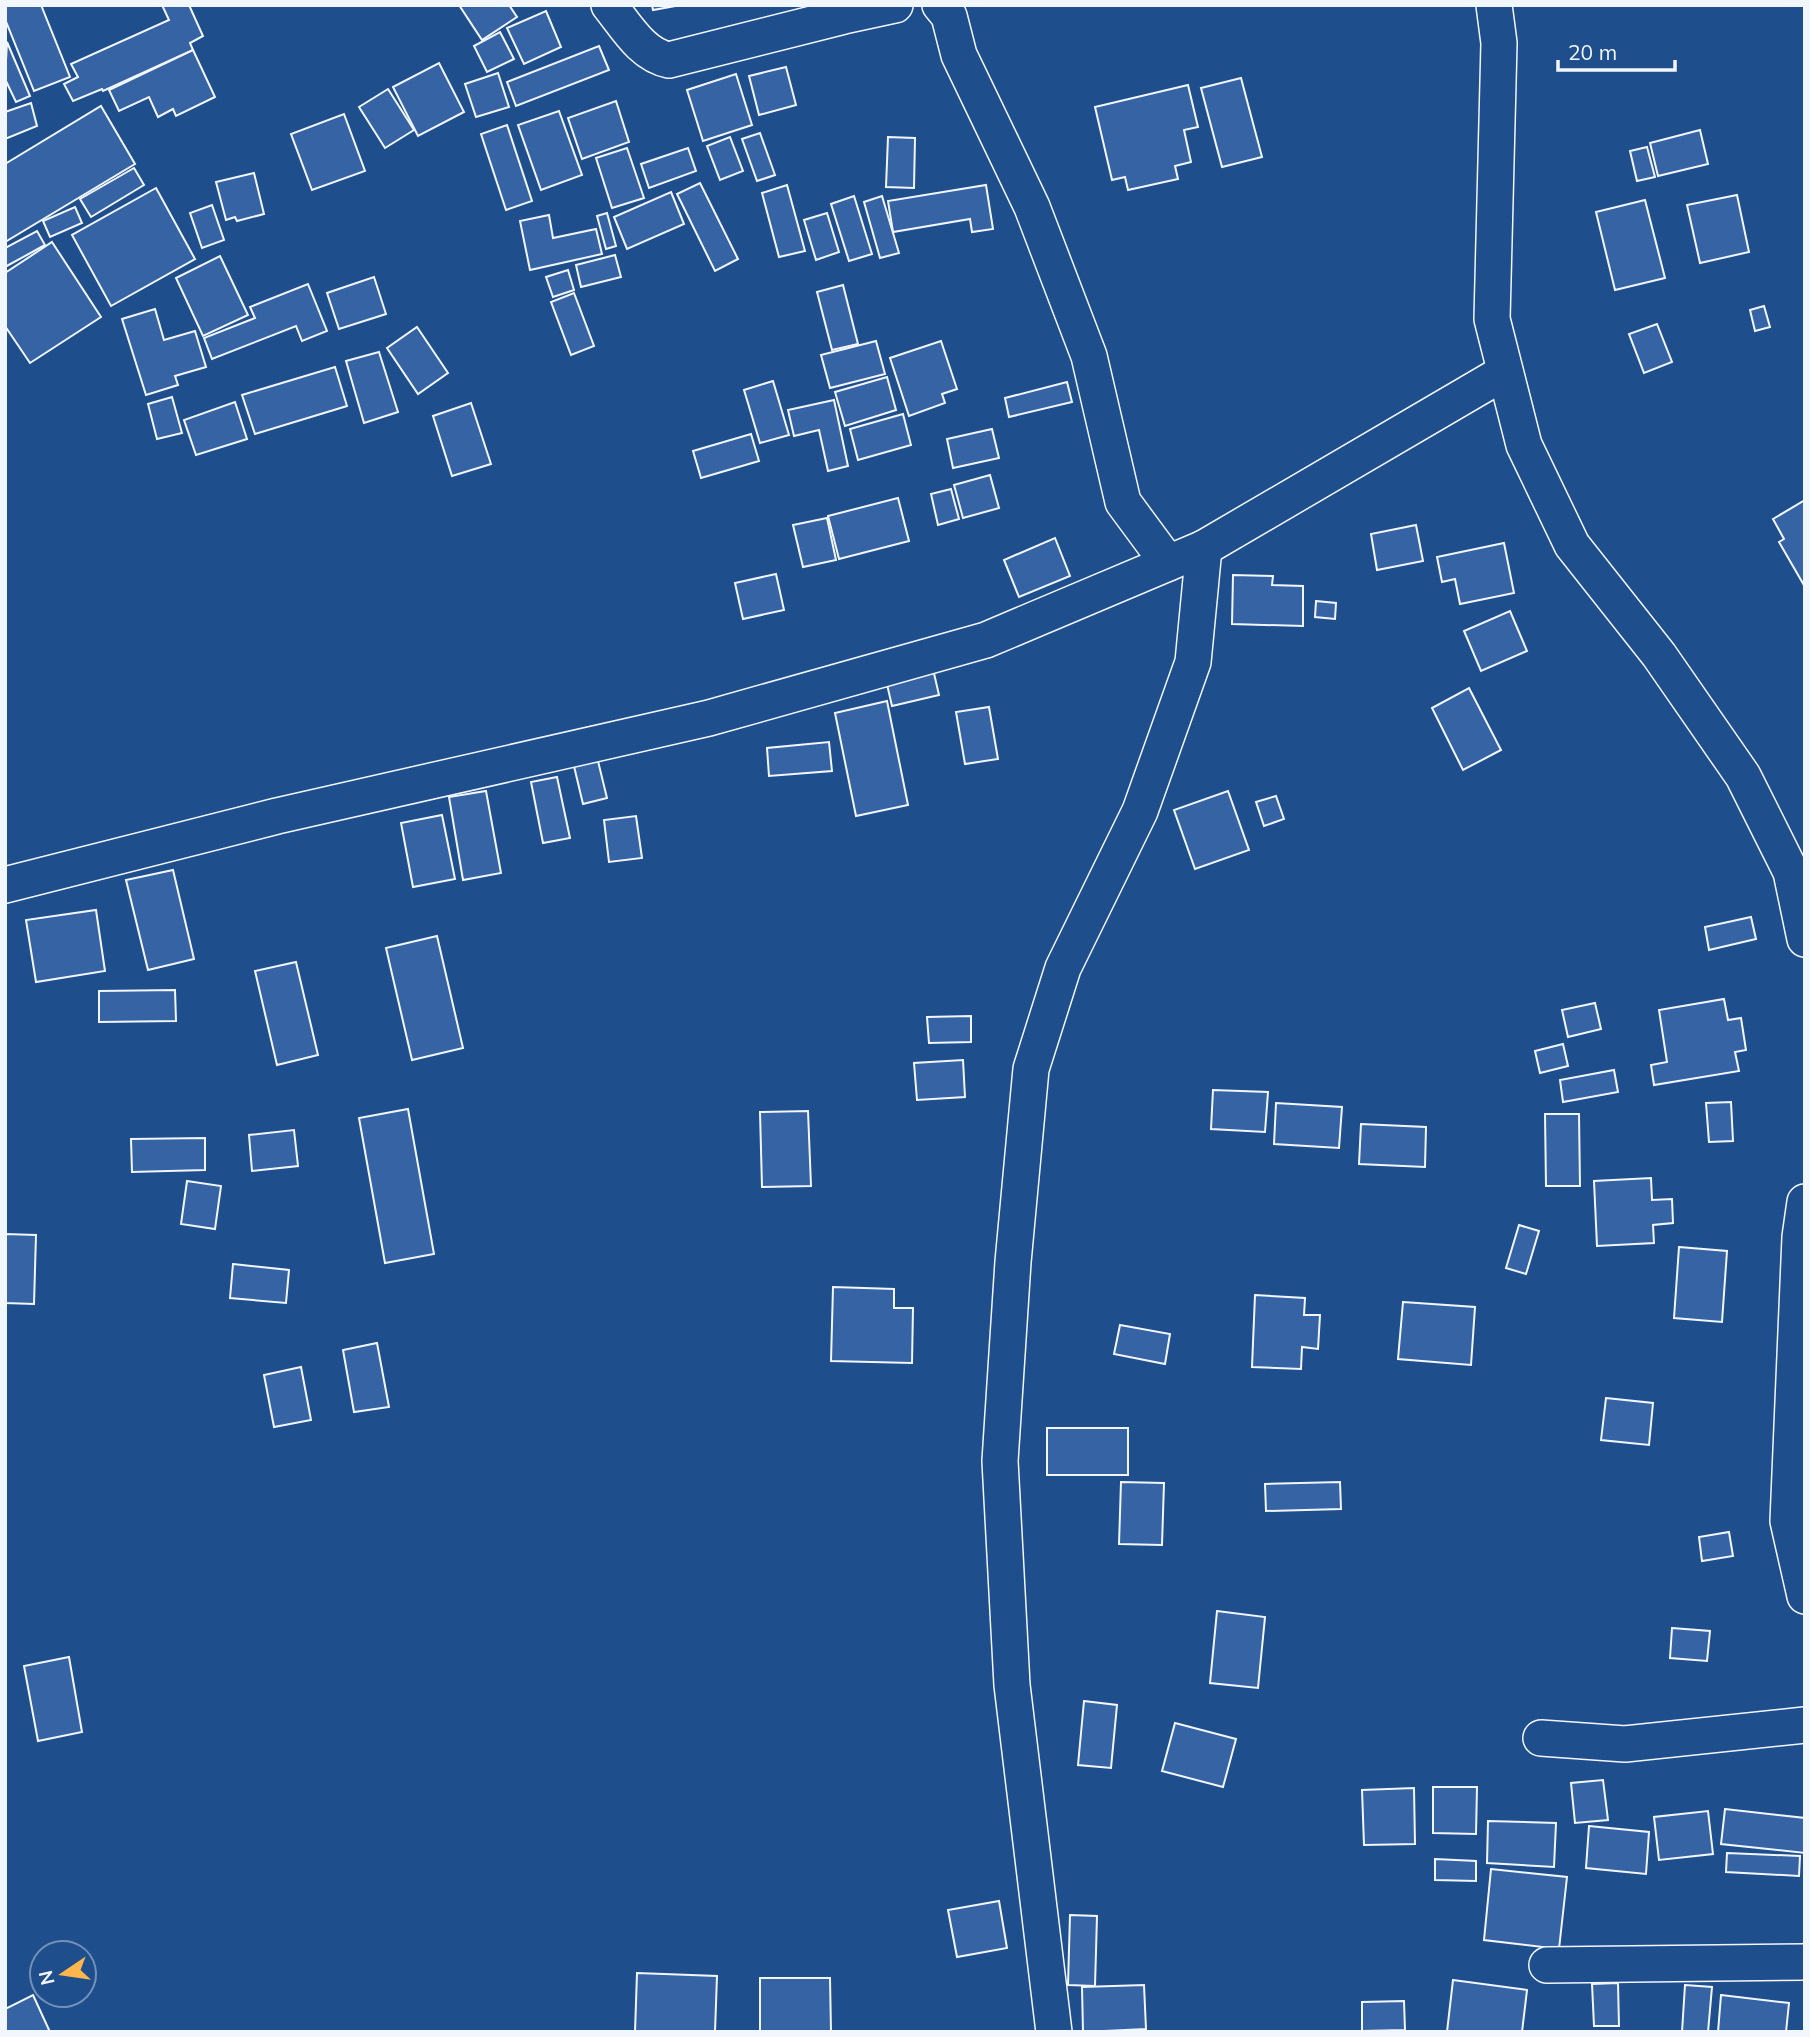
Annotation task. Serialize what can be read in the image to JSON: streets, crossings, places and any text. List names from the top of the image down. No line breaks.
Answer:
{"scale_bar":"20 m","north":"left"}
